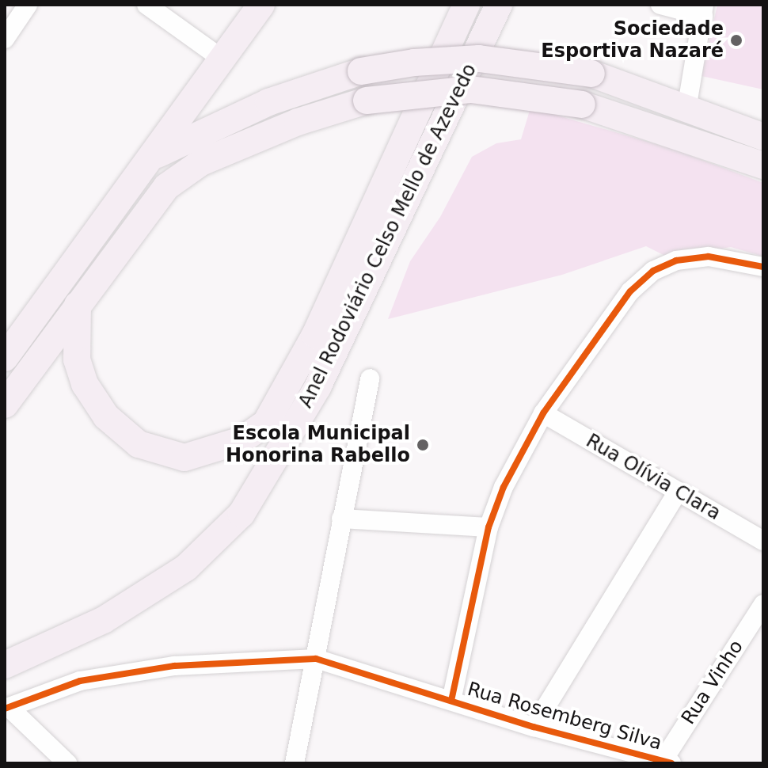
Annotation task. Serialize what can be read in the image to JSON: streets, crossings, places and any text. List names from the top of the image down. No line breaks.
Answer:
{"streets":{"highway":["Anel Rodoviário Celso Mello de Azevedo"],"street":["Rua Olívia Clara","Rua Vinho","Rua Rosemberg Silva"]},"crossings":[["Rua Vinho","Rua Rosemberg Silva"]],"places":["Sociedade Esportiva Nazaré","Escola Municipal Honorina Rabello"]}
